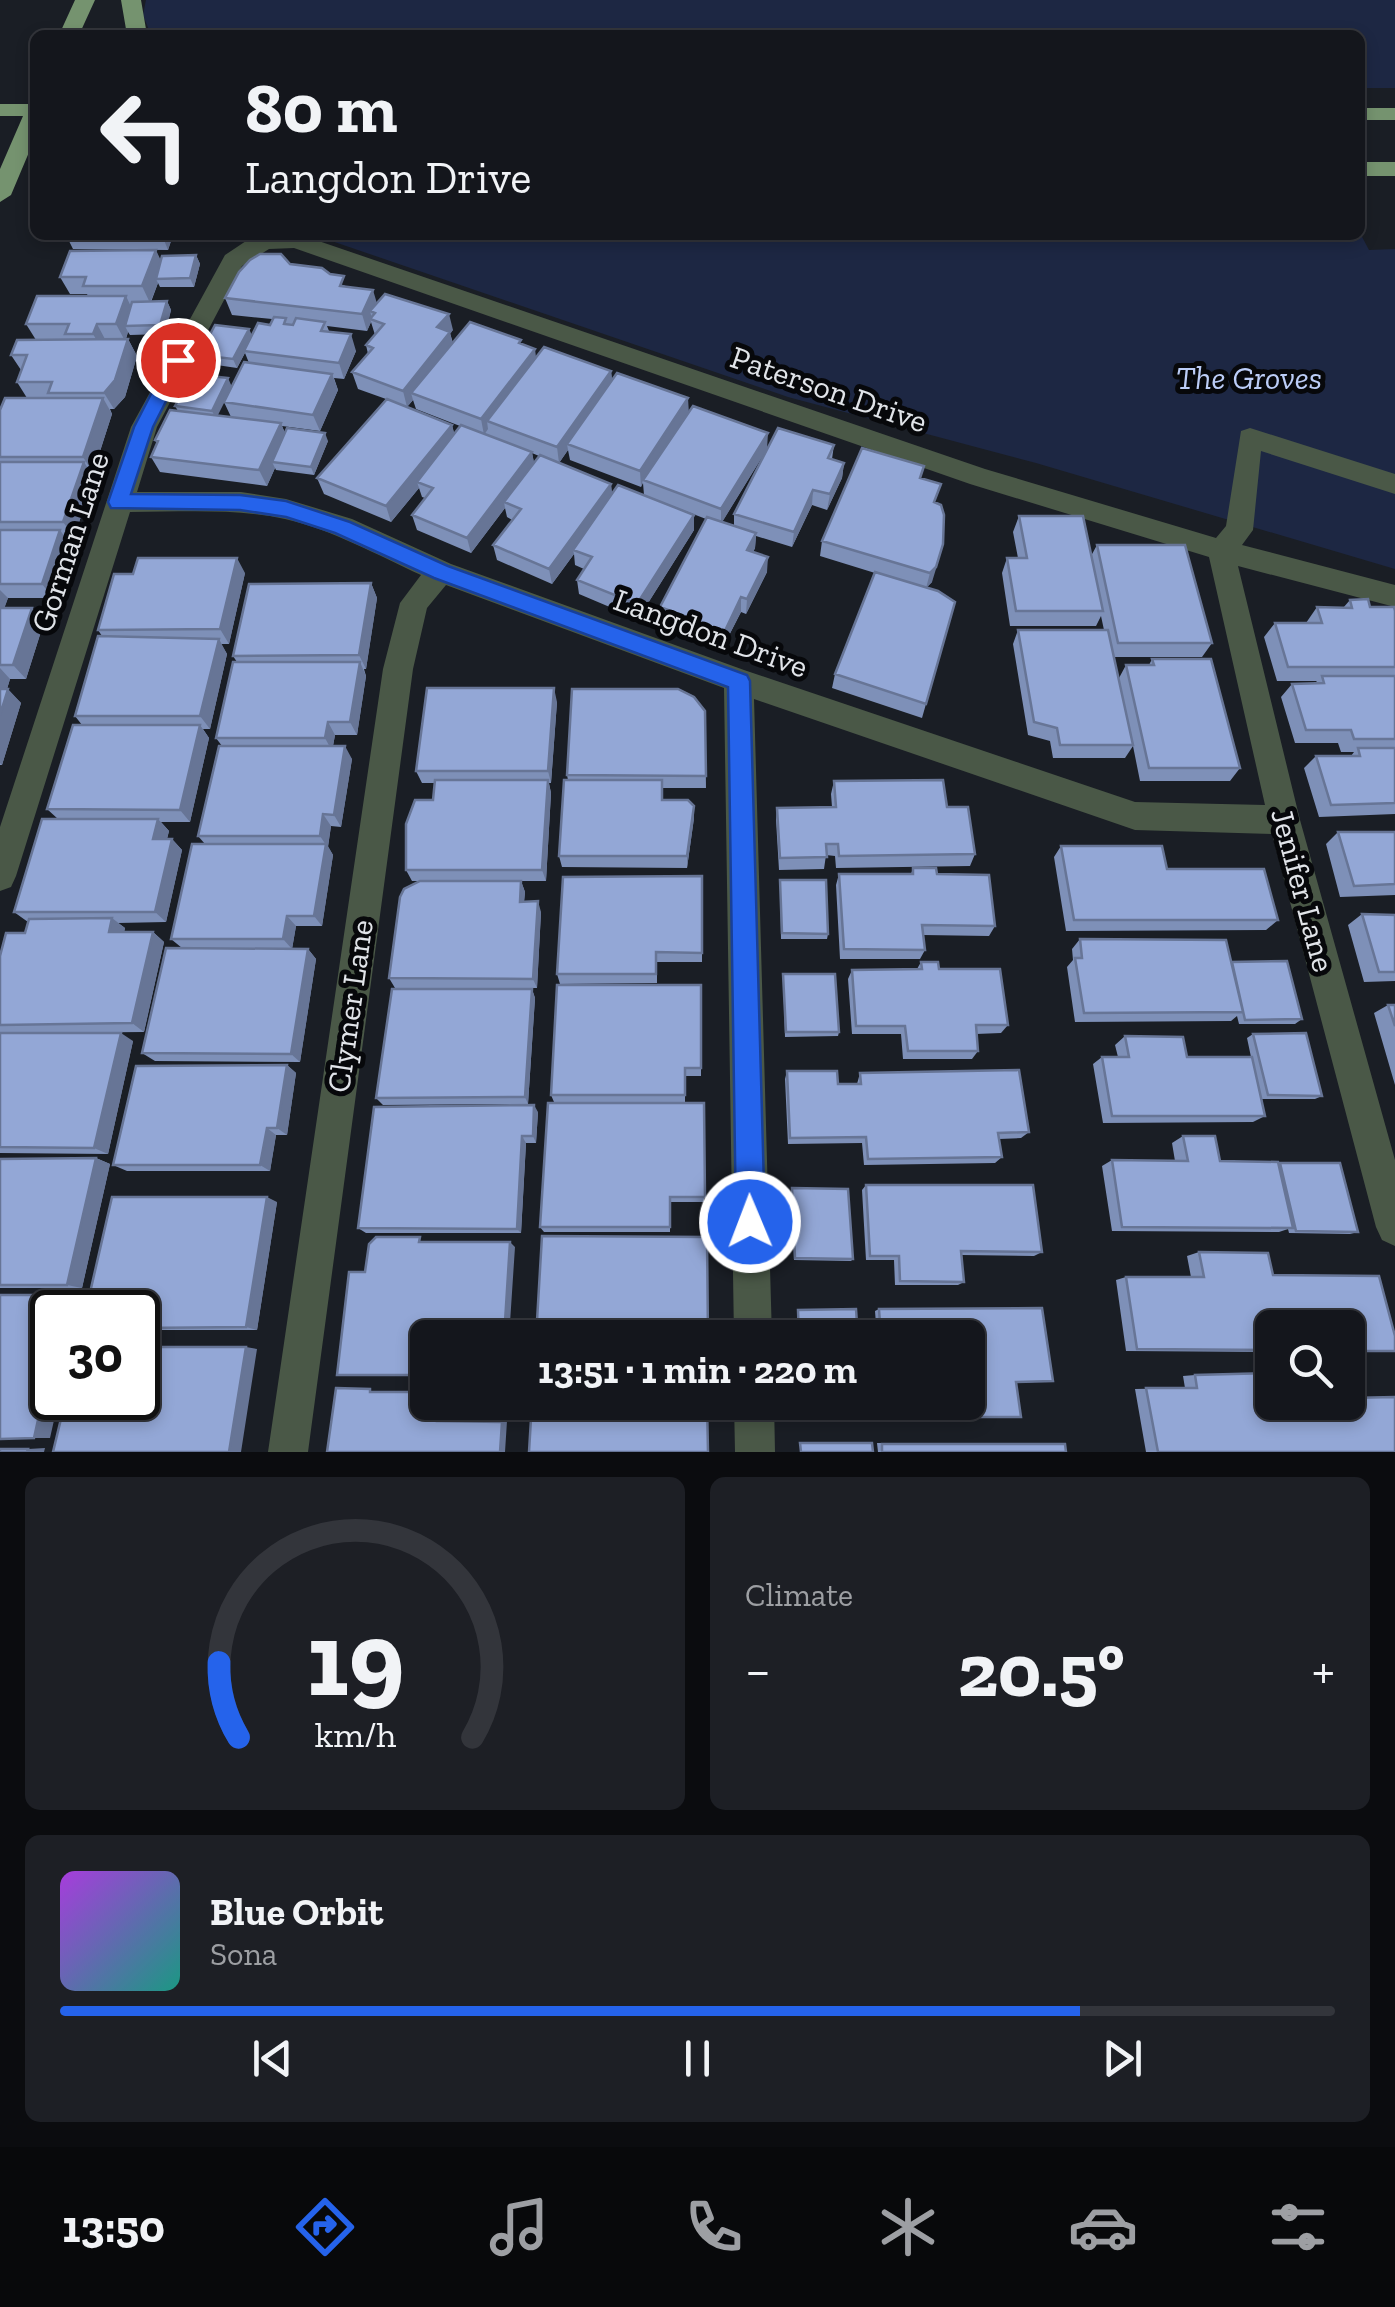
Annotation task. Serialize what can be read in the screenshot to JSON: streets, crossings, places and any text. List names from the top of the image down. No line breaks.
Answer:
{"streets":{"street":["Paterson Drive","Gorman Lane","Langdon Drive","Jenifer Lane","Clymer Lane"]},"crossings":[["Paterson Drive","Gorman Lane"],["Paterson Drive","Jenifer Lane"],["Gorman Lane","Langdon Drive"],["Langdon Drive","Jenifer Lane"],["Langdon Drive","Clymer Lane"]],"parks":["The Groves"],"page":{"turn":["80 m","Langdon Drive"],"limit":"30","trip":"13:51 · 1 min · 220 m","tile":"Climate","heat":["−","20.5°","+"],"song":["Blue Orbit","Sona"],"tabs":"13:50","gauge":["19","km/h"]}}
